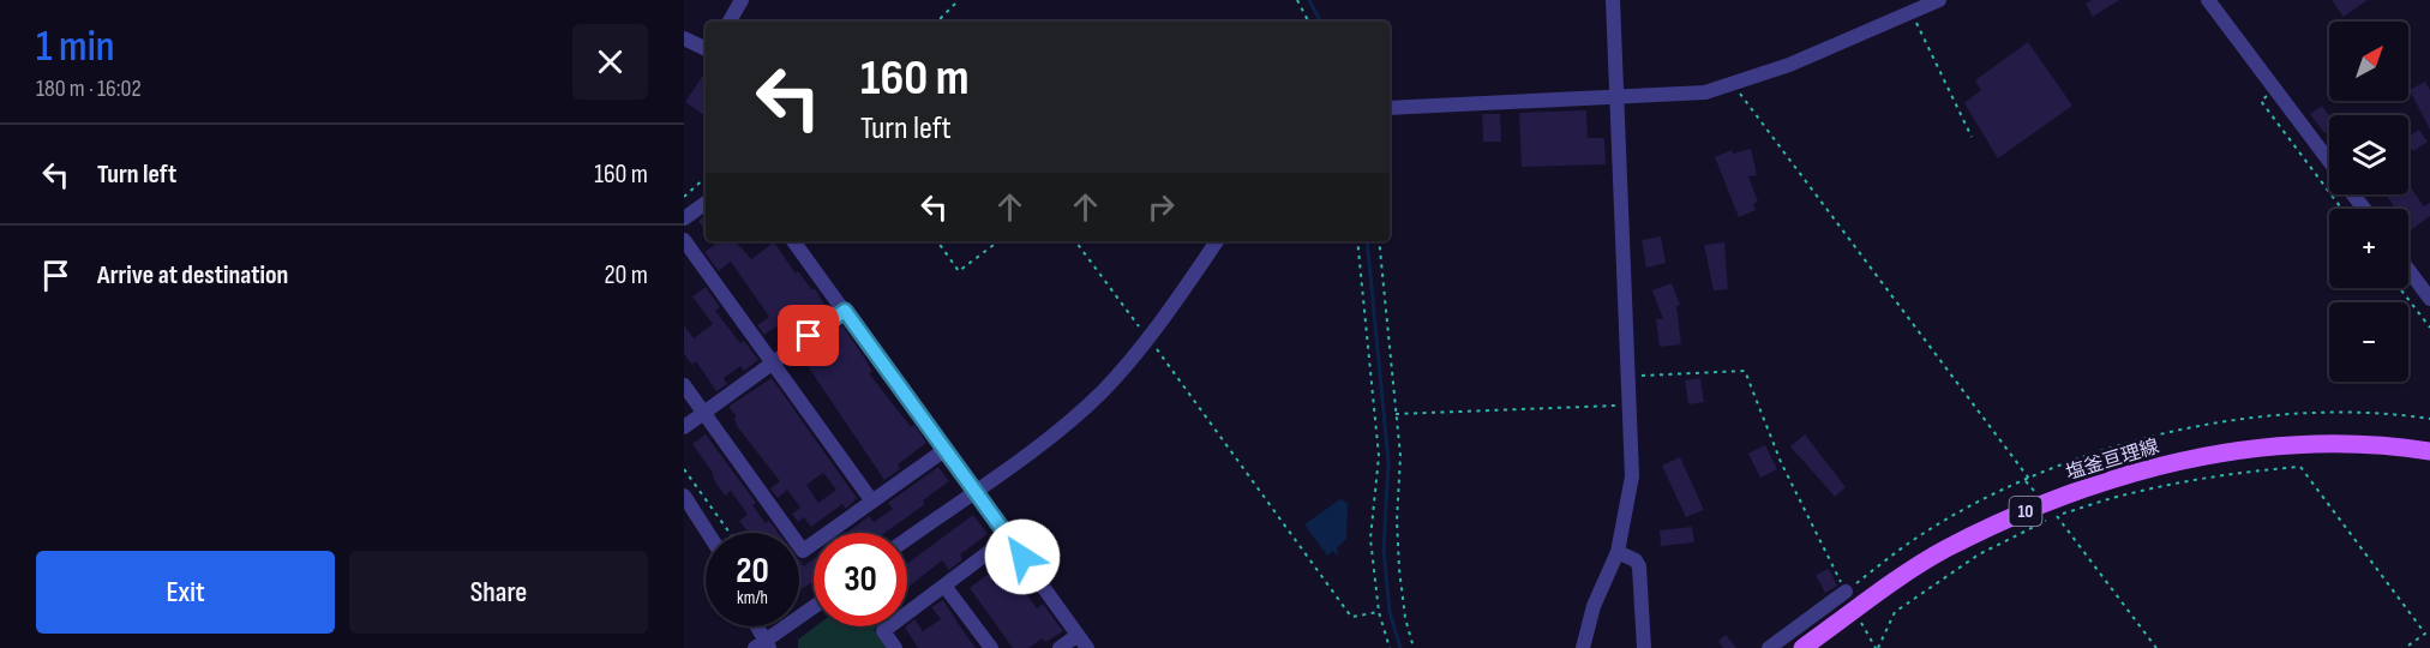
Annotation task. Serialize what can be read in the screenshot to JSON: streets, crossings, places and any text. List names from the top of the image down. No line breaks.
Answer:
{"streets":{"main road":["塩釜亘理線","10"]},"north":"top right","page":{"heading":["1 min","180 m · 16:02"],"map_buttons":["+","−"],"turn":["160 m","Turn left"],"list":[{"name":"Turn left","value":"160 m"},{"name":"Arrive at destination","value":"20 m"}],"speed":"20 km/h","limit":"30","buttons":["Exit","Share"]}}
